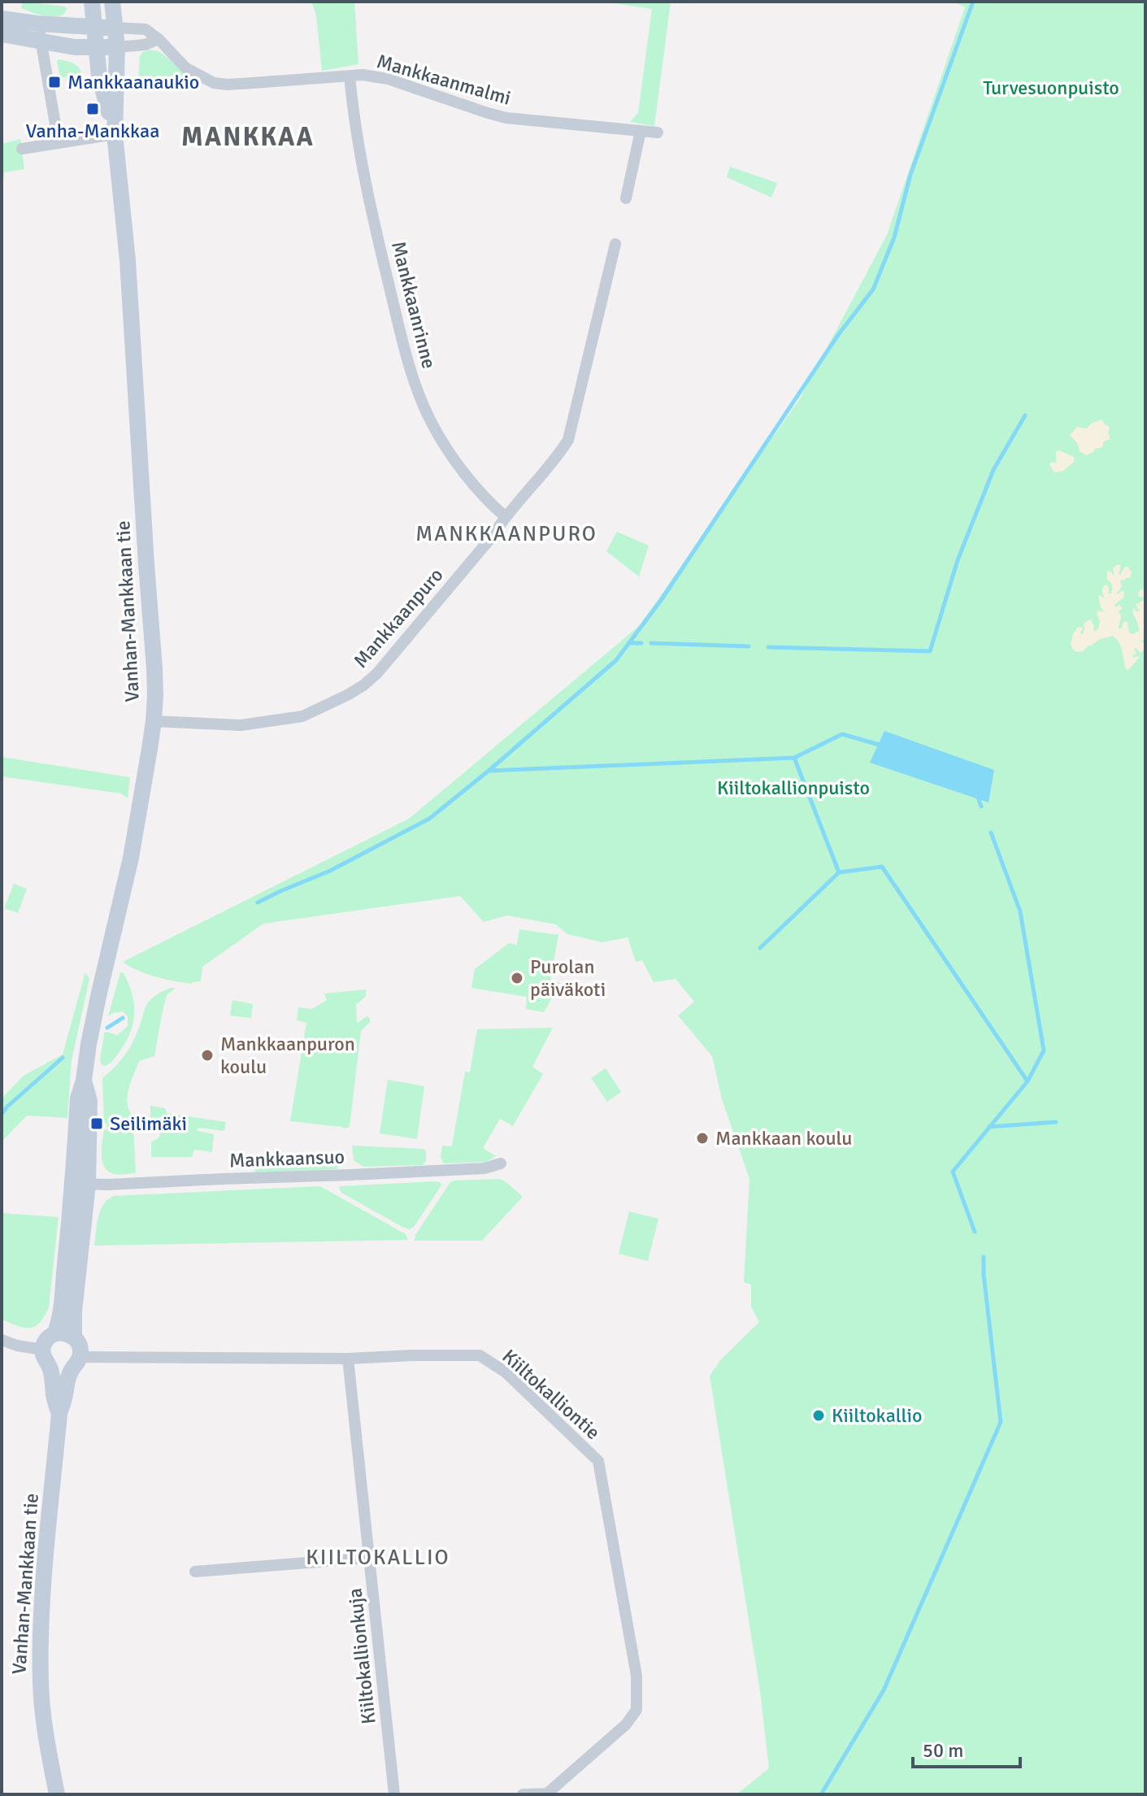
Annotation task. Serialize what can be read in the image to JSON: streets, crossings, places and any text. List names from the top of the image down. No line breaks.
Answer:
{"streets":{"main road":["Vanhan-Mankkaan tie"],"street":["Mankkaanmalmi","Mankkaanrinne","Mankkaanpuro","Mankkaansuo","Kiiltokalliontie","Kiiltokallionkuja"]},"crossings":[["Mankkaanmalmi","Mankkaanrinne"],["Mankkaanmalmi","Vanhan-Mankkaan tie"],["Mankkaanrinne","Mankkaanpuro"],["Vanhan-Mankkaan tie","Mankkaanpuro"],["Vanhan-Mankkaan tie","Mankkaansuo"],["Vanhan-Mankkaan tie","Kiiltokalliontie"],["Kiiltokalliontie","Kiiltokallionkuja"]],"districts":["MANKKAA","MANKKAANPURO","KIILTOKALLIO"],"parks":["Turvesuonpuisto","Kiiltokallionpuisto"],"places":{"transit":["Mankkaanaukio","Vanha-Mankkaa","Seilimäki"],"other":["Purolan päiväkoti","Mankkaanpuron koulu","Mankkaan koulu","Kiiltokallio"]},"scale_bar":"50 m"}
